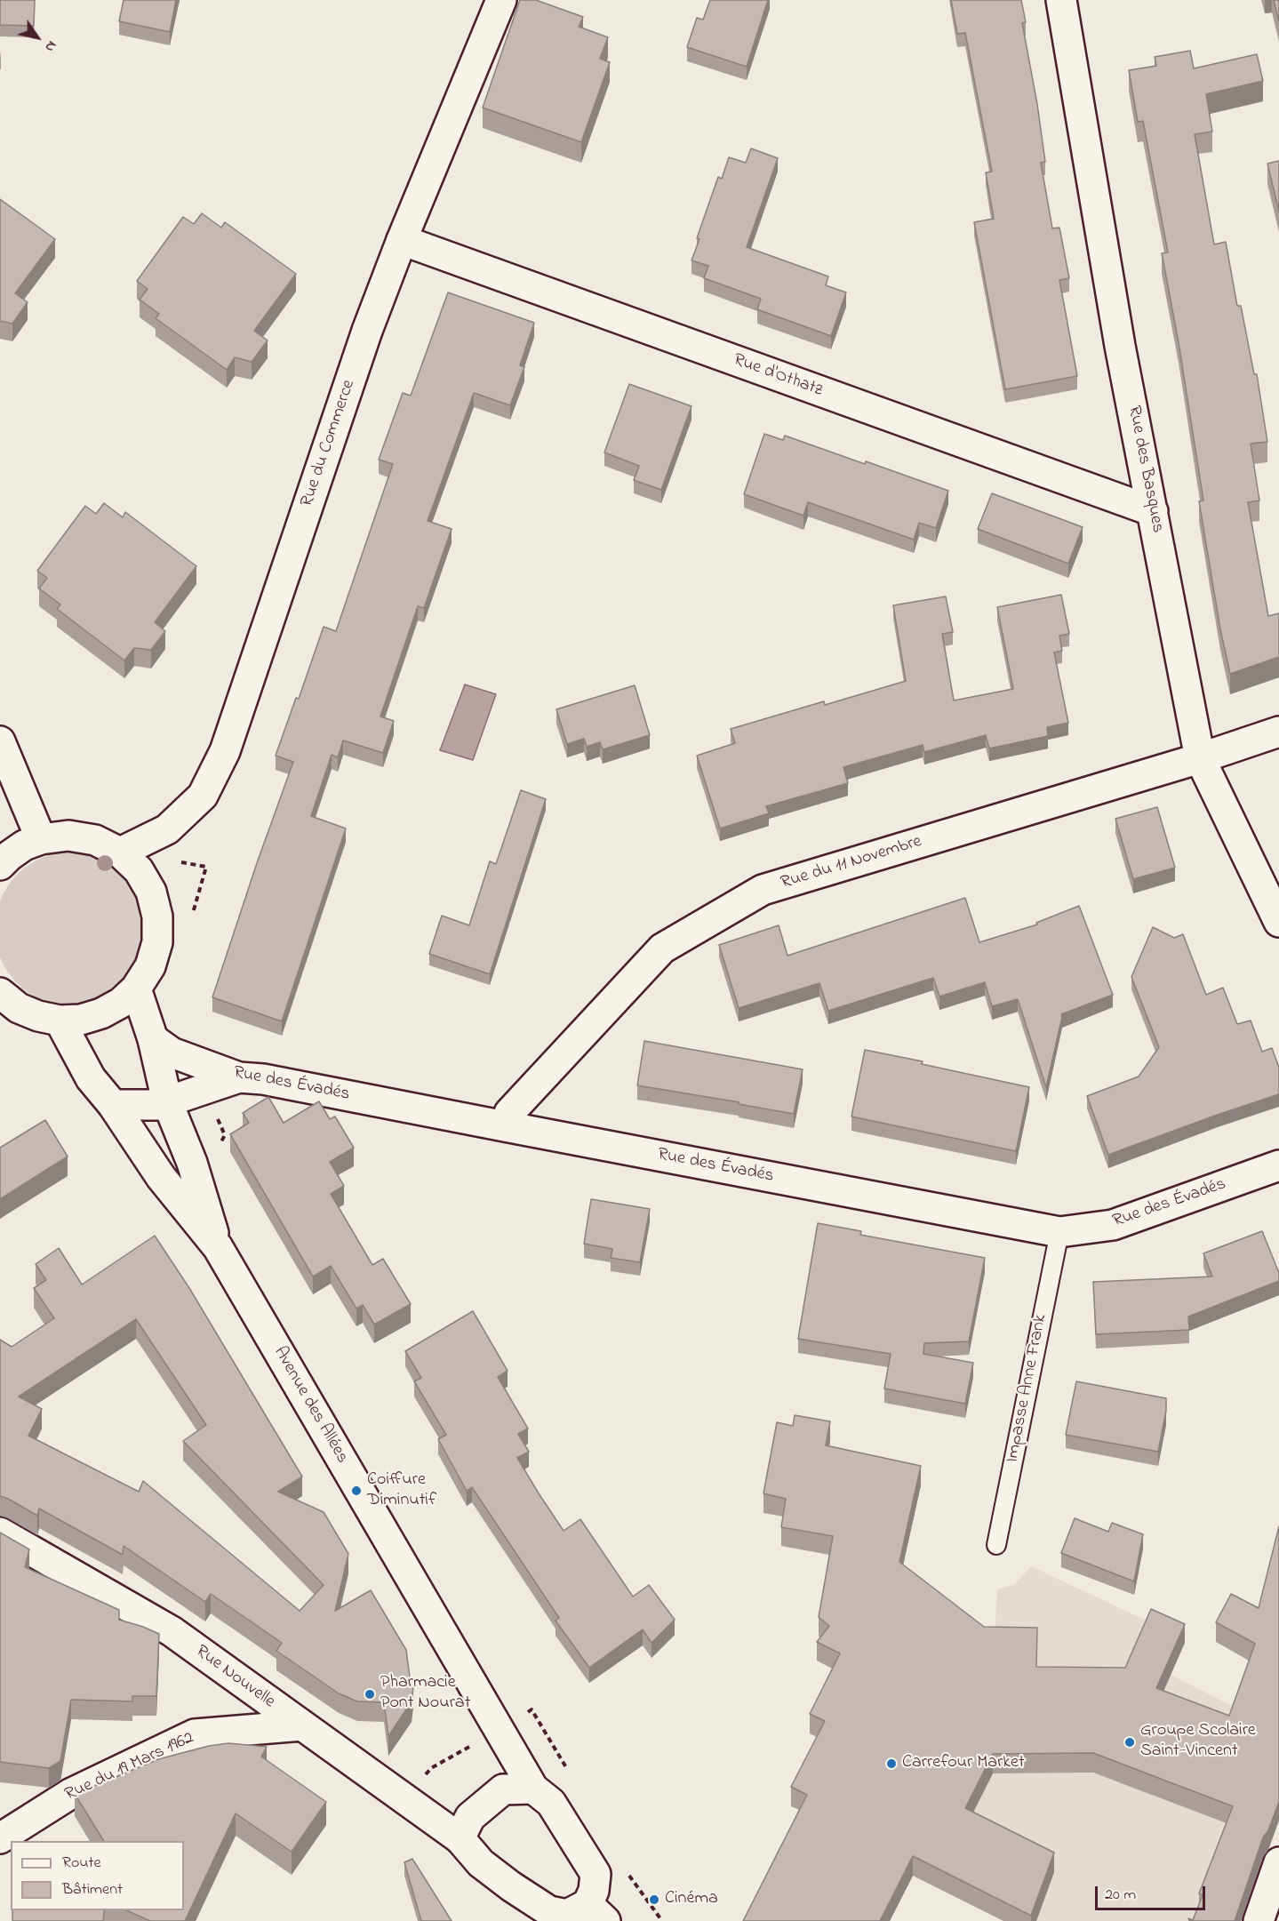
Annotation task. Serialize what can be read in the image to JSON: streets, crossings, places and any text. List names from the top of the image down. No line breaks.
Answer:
{"streets":{"street":["Rue d'Othatz","Rue du Commerce","Rue des Basques","Rue du 11 Novembre","Rue des Évadés","Avenue des Allées","Rue Nouvelle","Rue du 19 Mars 1962"],"lane":["Impasse Anne Frank"]},"crossings":[["Rue d'Othatz","Rue du Commerce"],["Rue d'Othatz","Rue des Basques"],["Rue des Basques","Rue du 11 Novembre"],["Rue du 11 Novembre","Rue des Évadés"],["Rue des Évadés","Impasse Anne Frank"],["Rue des Évadés","Avenue des Allées"],["Avenue des Allées","Rue Nouvelle"],["Rue Nouvelle","Rue du 19 Mars 1962"]],"places":["Coiffure Diminutif","Pharmacie Pont Nourat","Groupe Scolaire Saint-Vincent","Carrefour Market","Cinéma"],"legend":["Route","Bâtiment"],"scale_bar":"20 m","north":"bottom right"}
